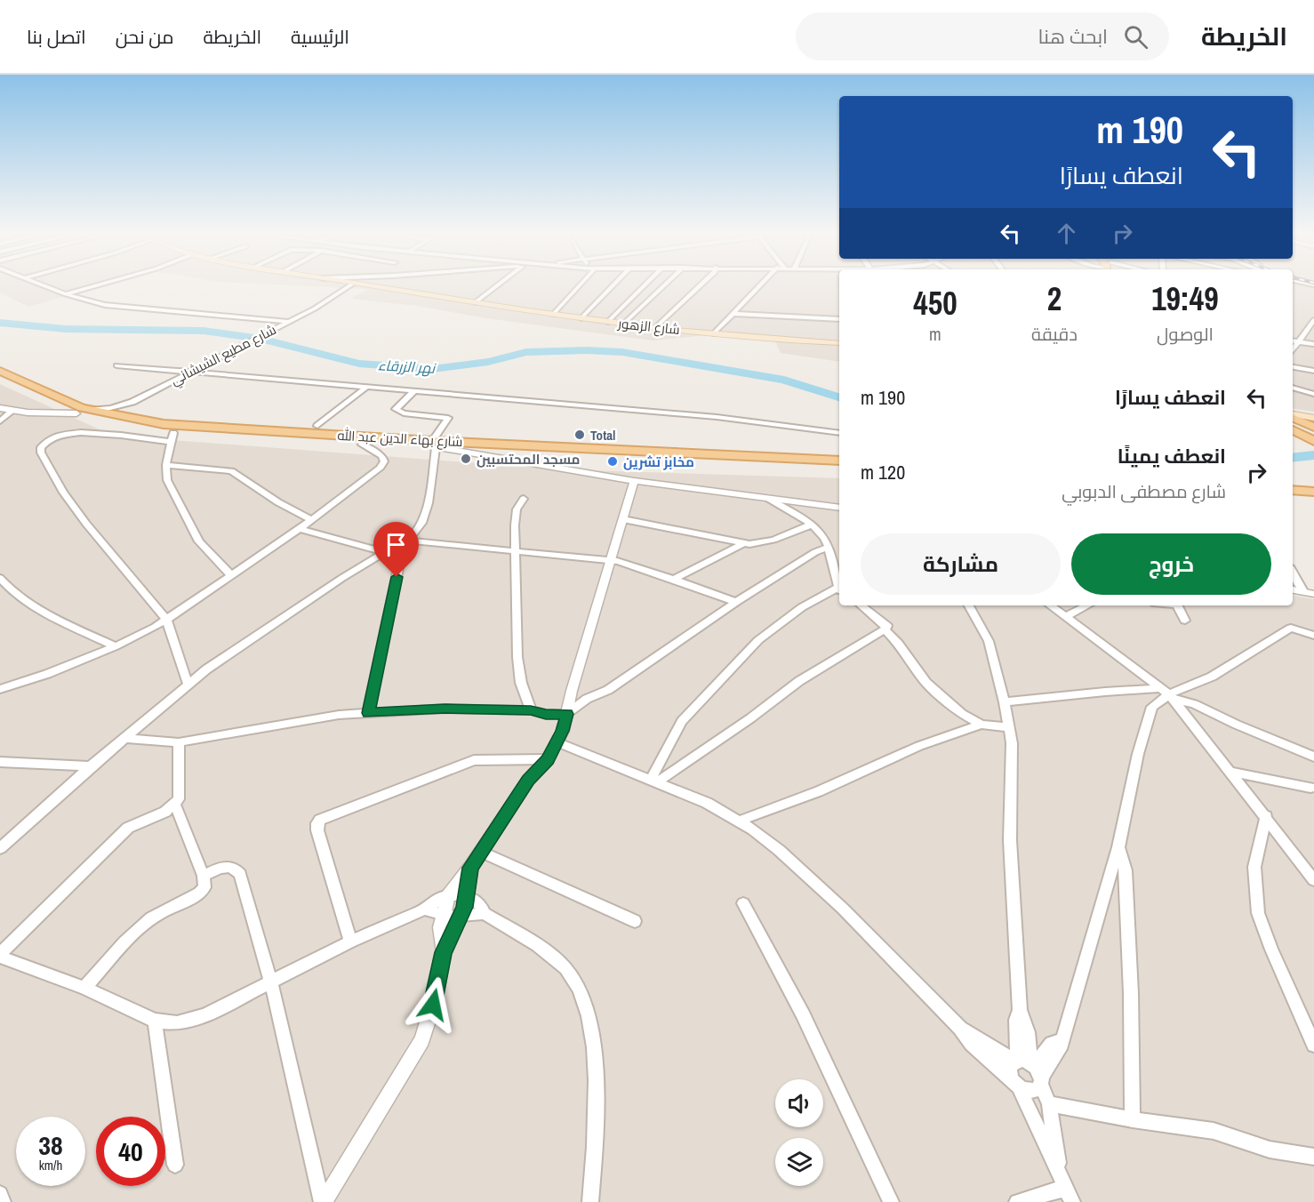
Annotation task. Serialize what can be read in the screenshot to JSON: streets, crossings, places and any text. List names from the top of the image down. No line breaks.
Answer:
{"streets":{"main road":["شارع الزهور","شارع بهاء الدين عبد الله"],"street":["شارع مطيع الشيشاني"]},"crossings":[["شارع مطيع الشيشاني","شارع بهاء الدين عبد الله"]],"water":["نهر الزرقاء"],"places":["Total","مسجد المحتسبين","مخابز تشرين"],"page":{"header":"الخريطة","search":"ابحث هنا","nav":["الرئيسية","الخريطة","من نحن","اتصل بنا"],"turn":["190 m","انعطف يسارًا"],"eta":["19:49","الوصول","2","دقيقة","450","m"],"list":[{"name":"انعطف يسارًا","value":"190 m"},{"name":"انعطف يمينًا","note":"شارع مصطفى الدبوبي","value":"120 m"}],"buttons":["خروج","مشاركة"],"speed":"38 km/h","limit":"40"}}
